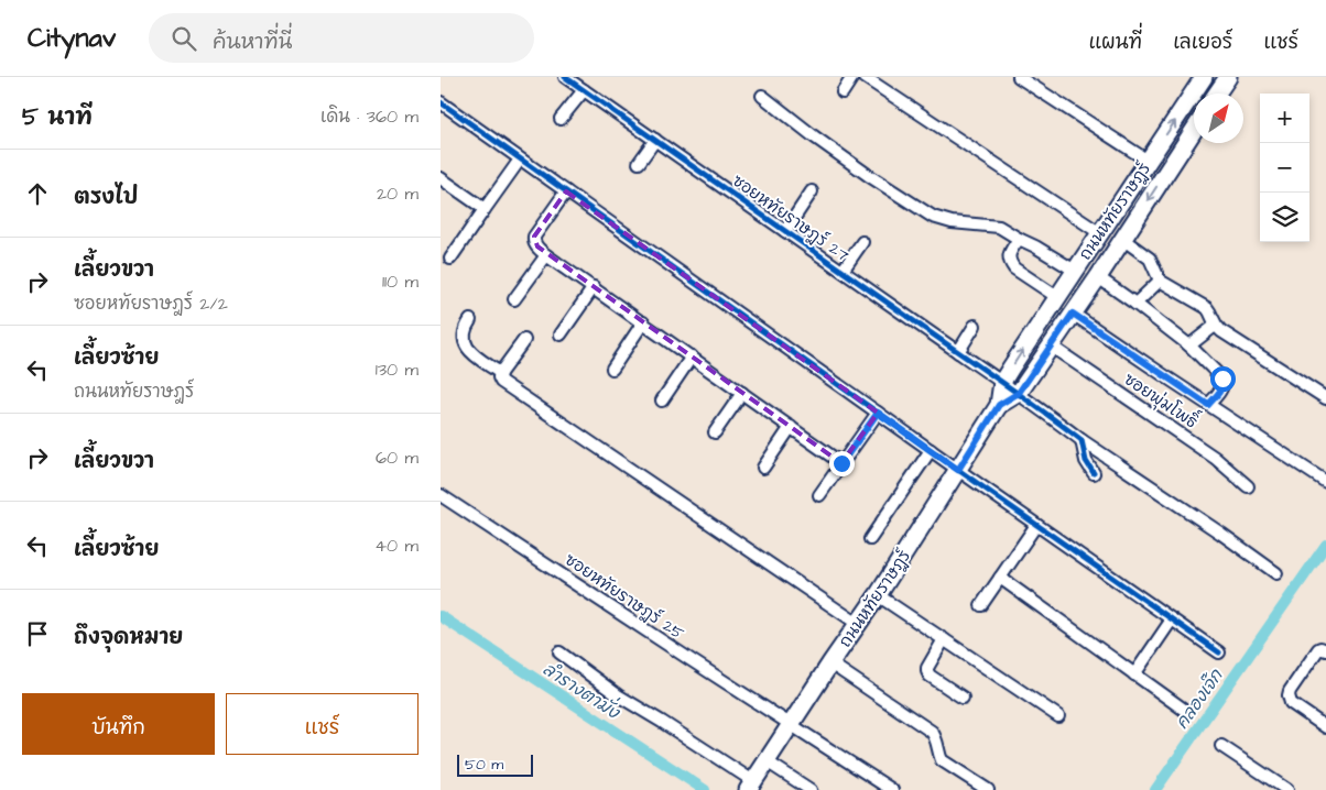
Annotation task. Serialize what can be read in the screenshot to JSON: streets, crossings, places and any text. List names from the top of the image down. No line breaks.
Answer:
{"streets":{"main road":["ถนนหทัยราษฎร์"],"street":["ซอยหทัยราษฎร์ 27","ซอยพุ่มโพธิ์","ซอยหทัยราษฎร์ 25"]},"crossings":[["ถนนหทัยราษฎร์","ซอยหทัยราษฎร์ 27"],["ถนนหทัยราษฎร์","ซอยพุ่มโพธิ์"],["ถนนหทัยราษฎร์","ซอยหทัยราษฎร์ 25"]],"water":["ลำรางตามั่ง","คลองเจ๊ก"],"scale_bar":"50 m","north":"top right","page":{"header":"Citynav","search":"ค้นหาที่นี่","nav":["แผนที่","เลเยอร์","แชร์"],"heading":["5 นาที","เดิน · 360 m"],"map_buttons":["+","−"],"list":[["ตรงไป","20 m"],["เลี้ยวขวา","ซอยหทัยราษฎร์ 2/2","110 m"],["เลี้ยวซ้าย","ถนนหทัยราษฎร์","130 m"],["เลี้ยวขวา","60 m"],["เลี้ยวซ้าย","40 m"],"ถึงจุดหมาย"],"buttons":["บันทึก","แชร์"],"scale":"50 m"}}
